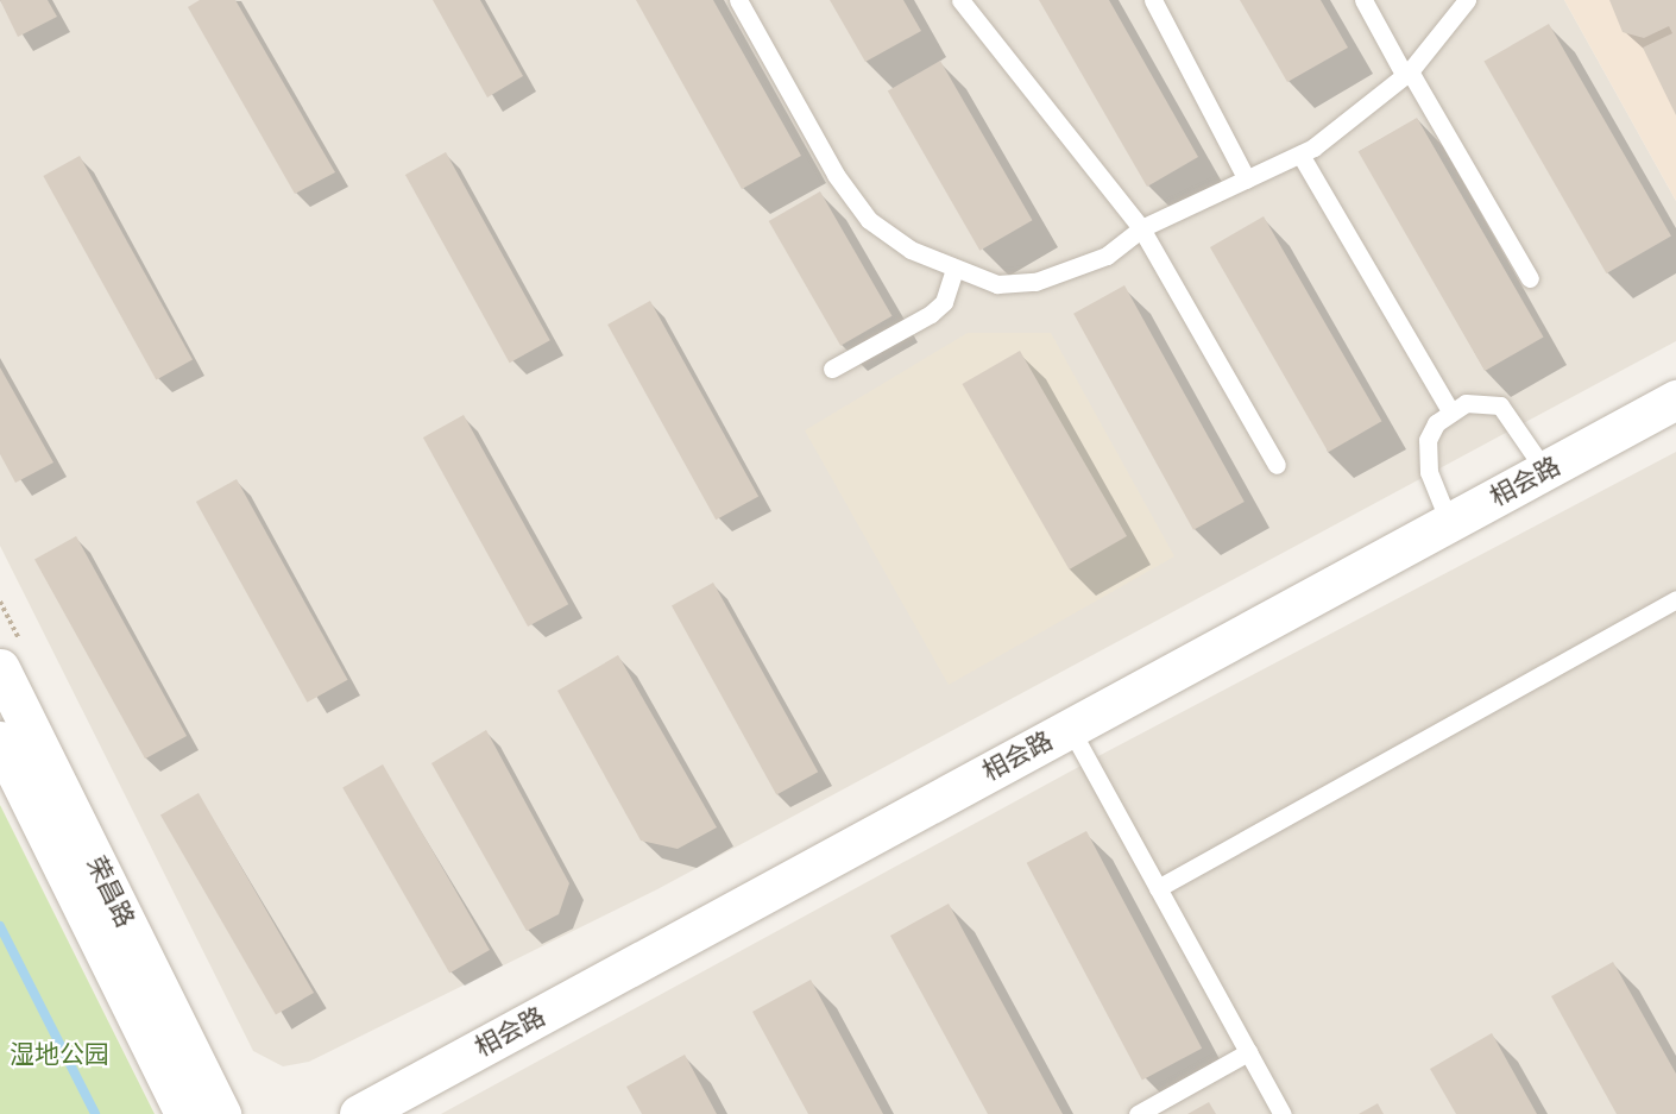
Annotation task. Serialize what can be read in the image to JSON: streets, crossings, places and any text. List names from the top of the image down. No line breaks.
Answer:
{"streets":{"street":["相会路","荣昌路"]},"parks":["湿地公园"]}
